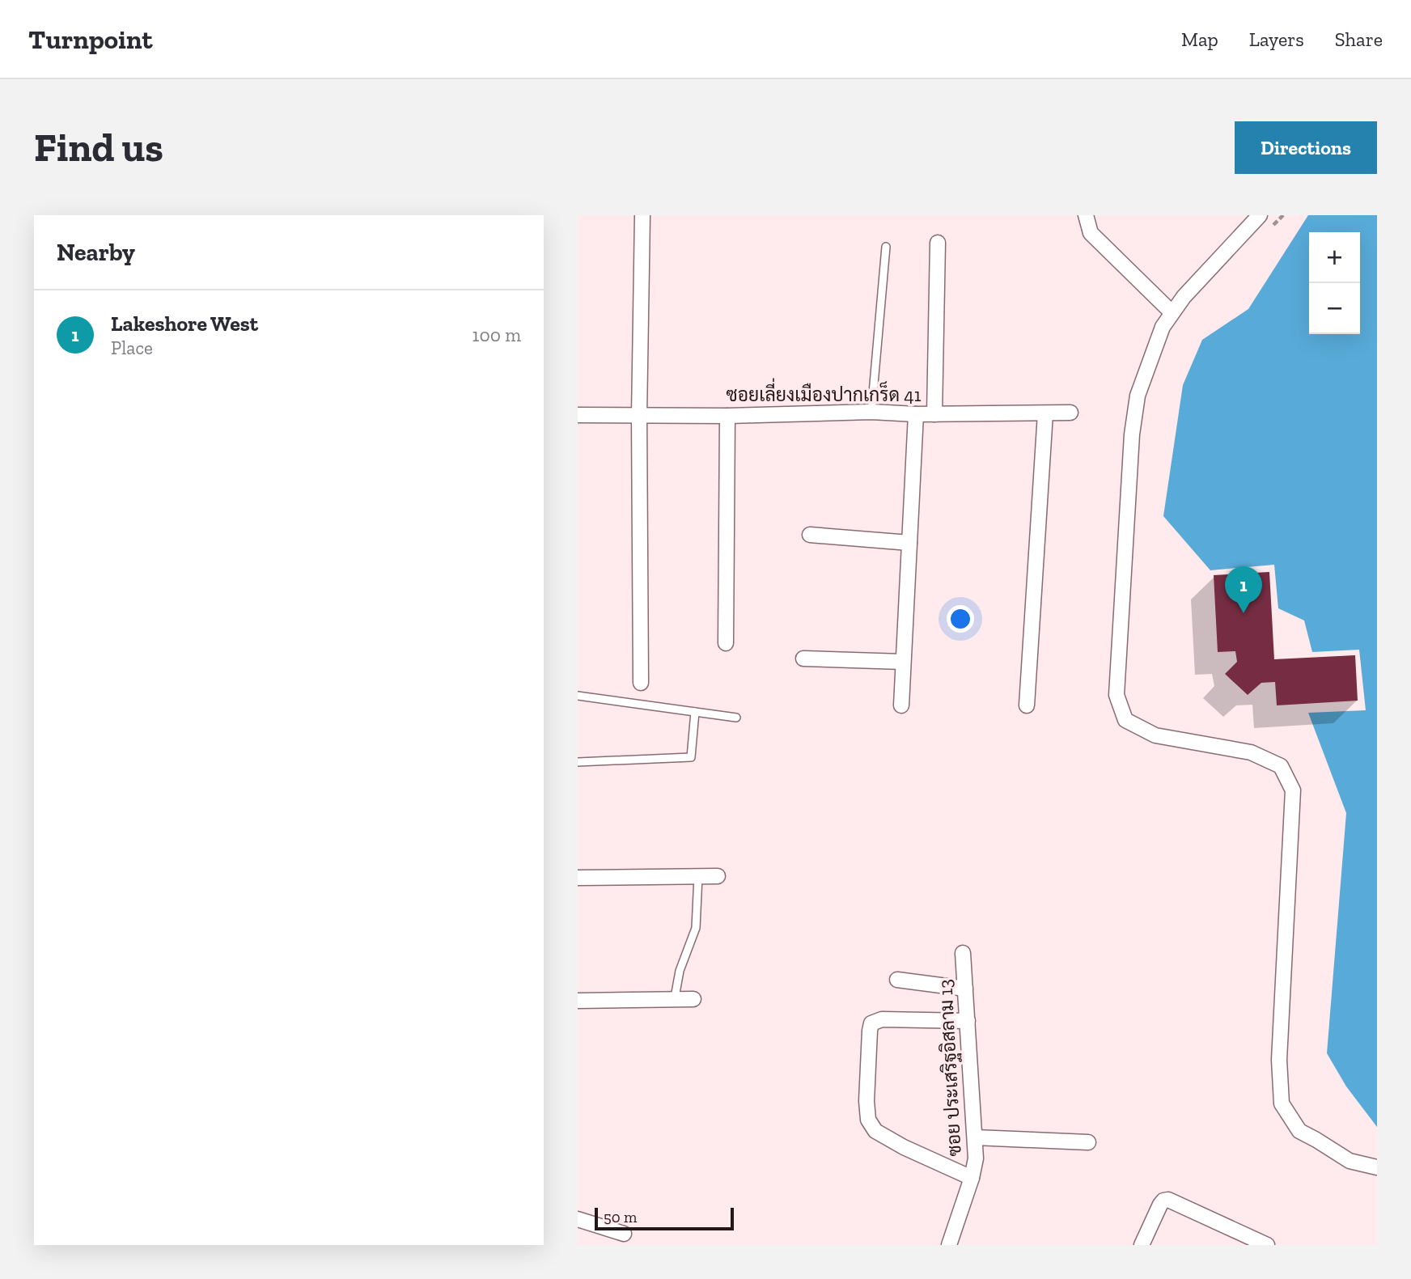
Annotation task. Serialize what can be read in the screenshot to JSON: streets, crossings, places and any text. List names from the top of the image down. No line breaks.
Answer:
{"streets":{"street":["ซอยเลี่ยงเมืองปากเกร็ด 41","ซอย ประเสริฐอิสลาม 13"]},"scale_bar":"50 m","page":{"header":"Turnpoint","nav":["Map","Layers","Share"],"buttons":"Directions","title":"Find us","heading":"Nearby","map_buttons":["+","−"],"list":[{"mark":"1","name":"Lakeshore West","note":"Place","value":"100 m"}],"pins":"1","scale":"50 m"}}
